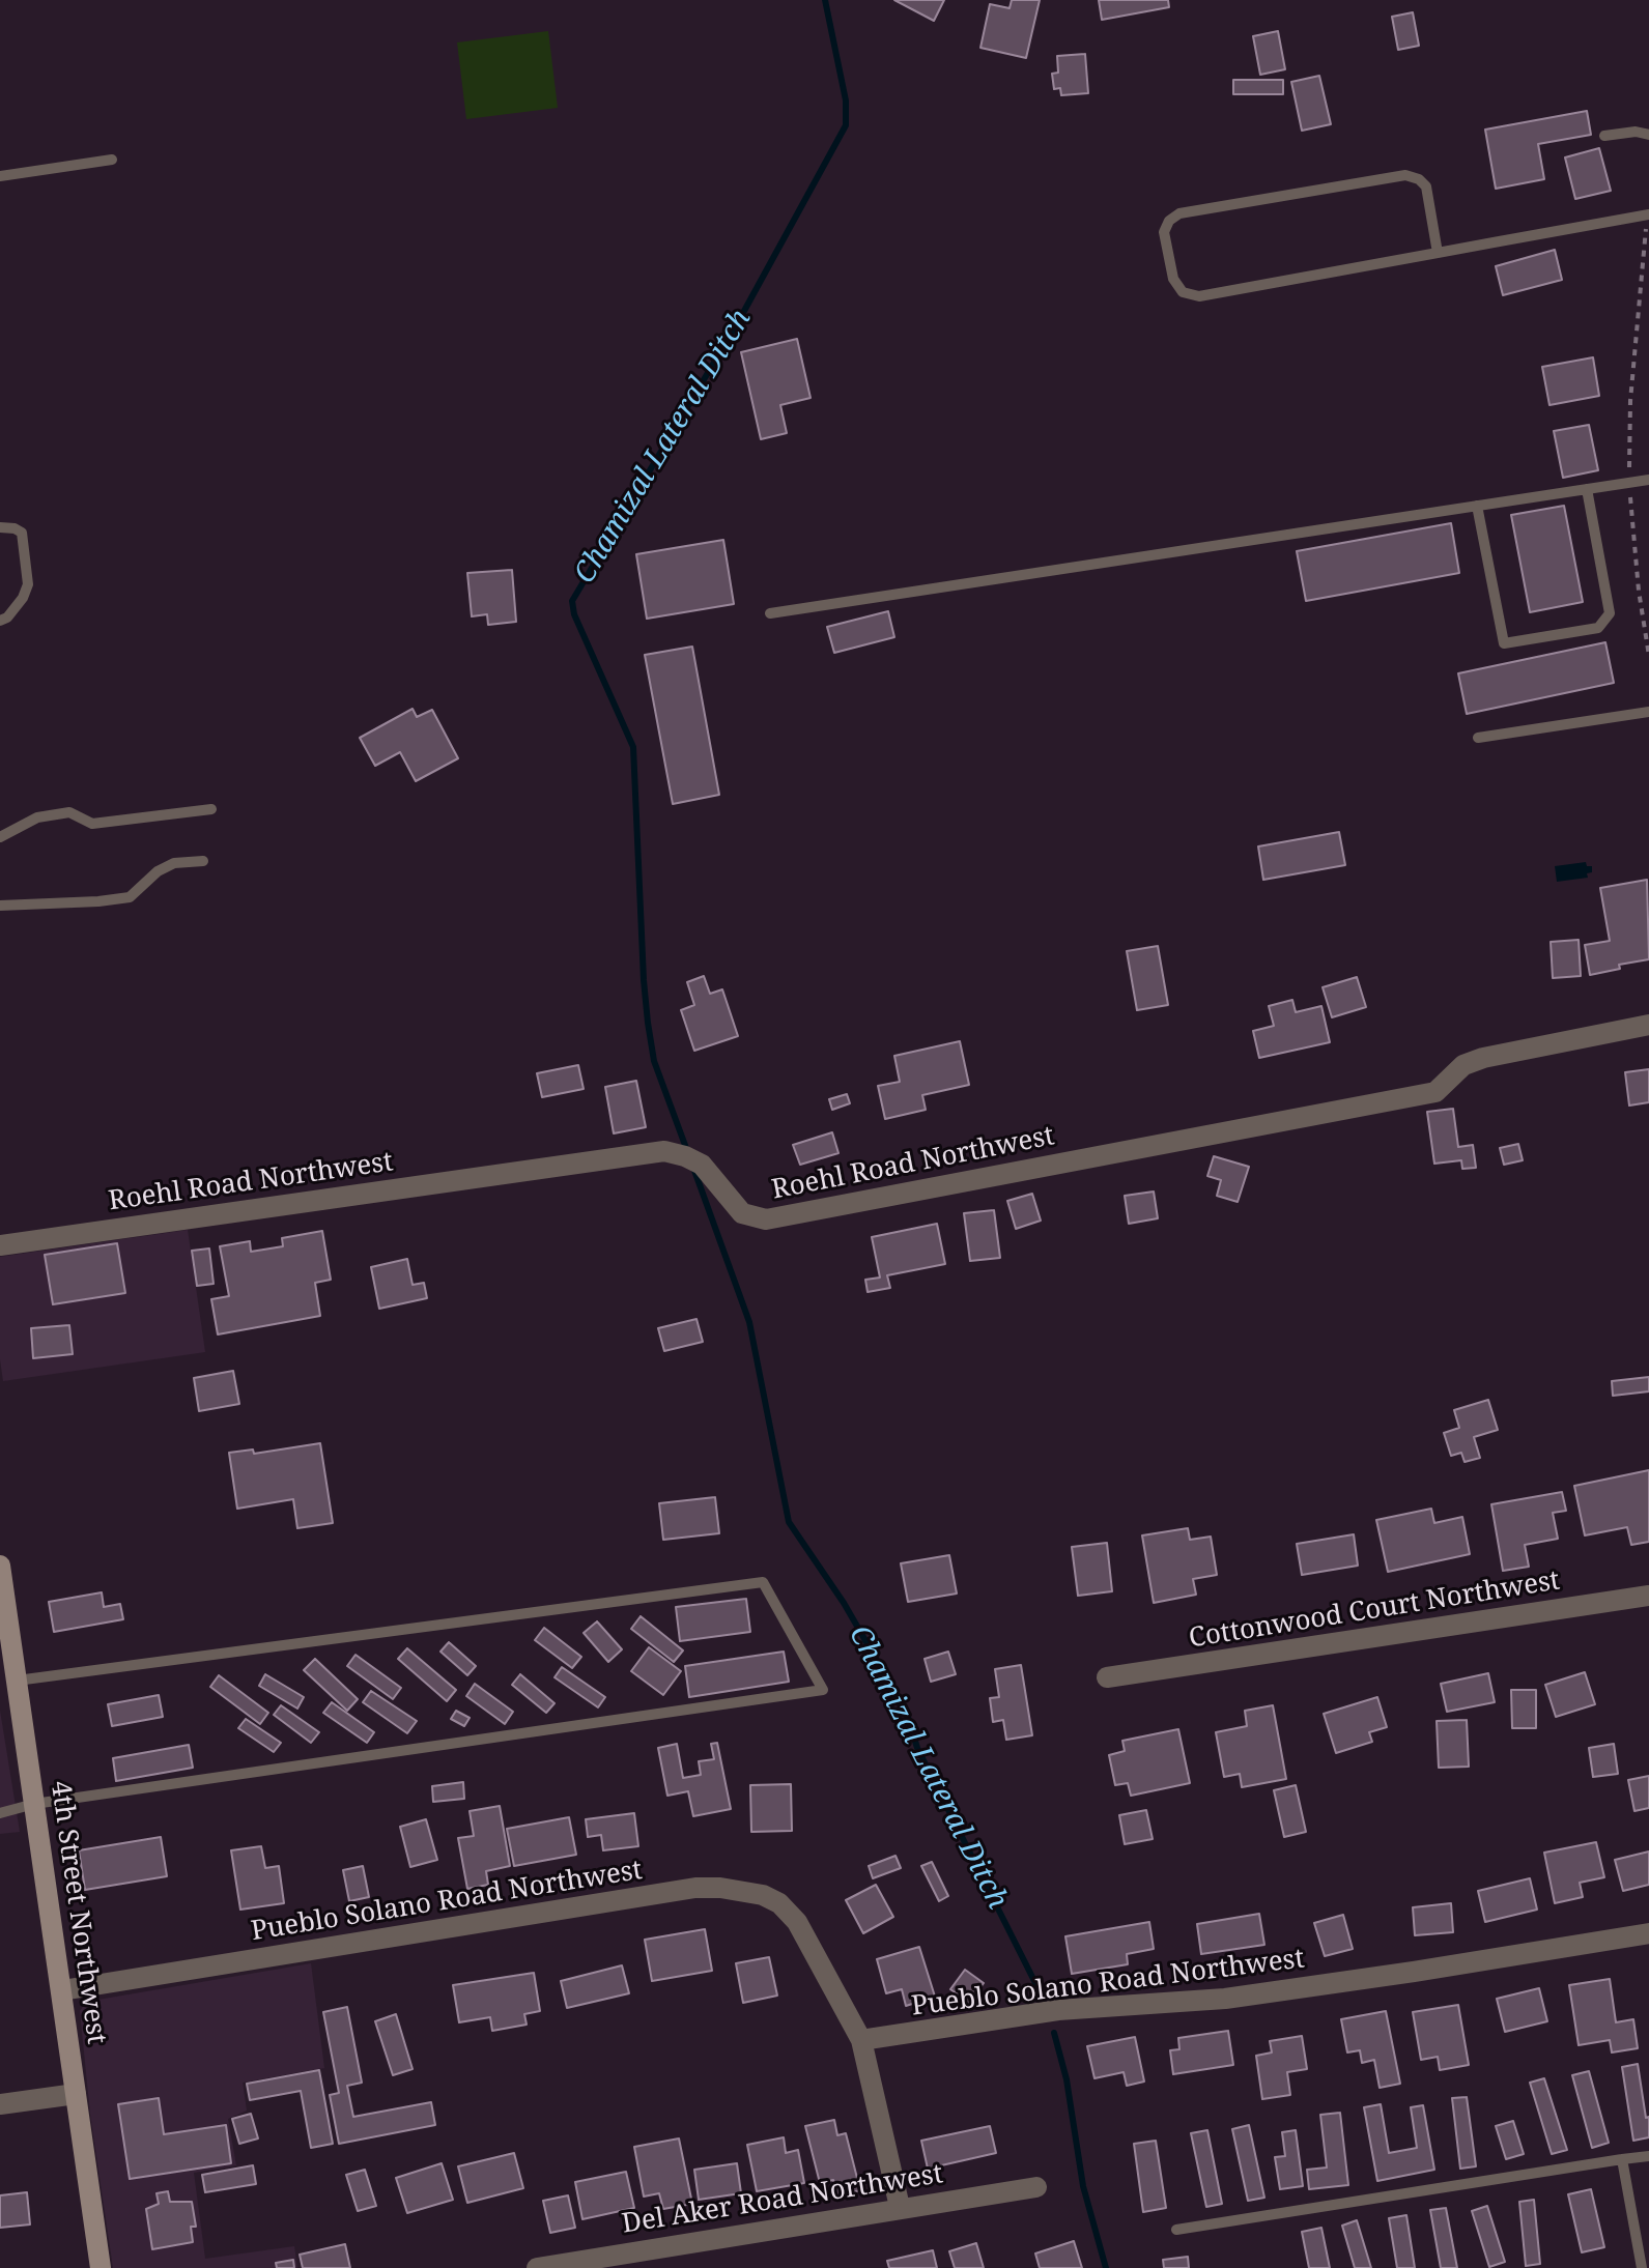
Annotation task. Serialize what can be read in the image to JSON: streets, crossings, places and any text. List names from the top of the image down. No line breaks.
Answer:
{"streets":{"main road":["4th Street Northwest"],"street":["Roehl Road Northwest","Cottonwood Court Northwest","Pueblo Solano Road Northwest","Del Aker Road Northwest"]},"crossings":[["Pueblo Solano Road Northwest","4th Street Northwest"]],"water":["Chamizal Lateral Ditch"]}
